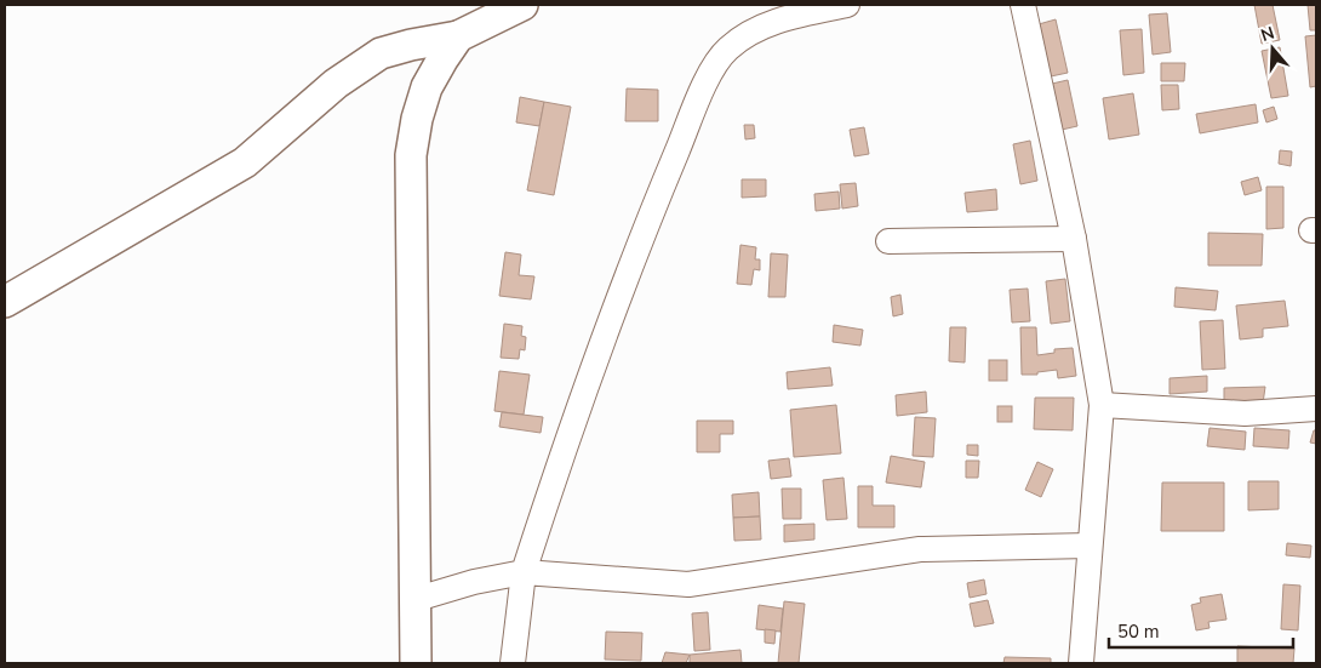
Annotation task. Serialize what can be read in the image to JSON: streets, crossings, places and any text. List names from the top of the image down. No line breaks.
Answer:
{"scale_bar":"50 m","north":"top"}
